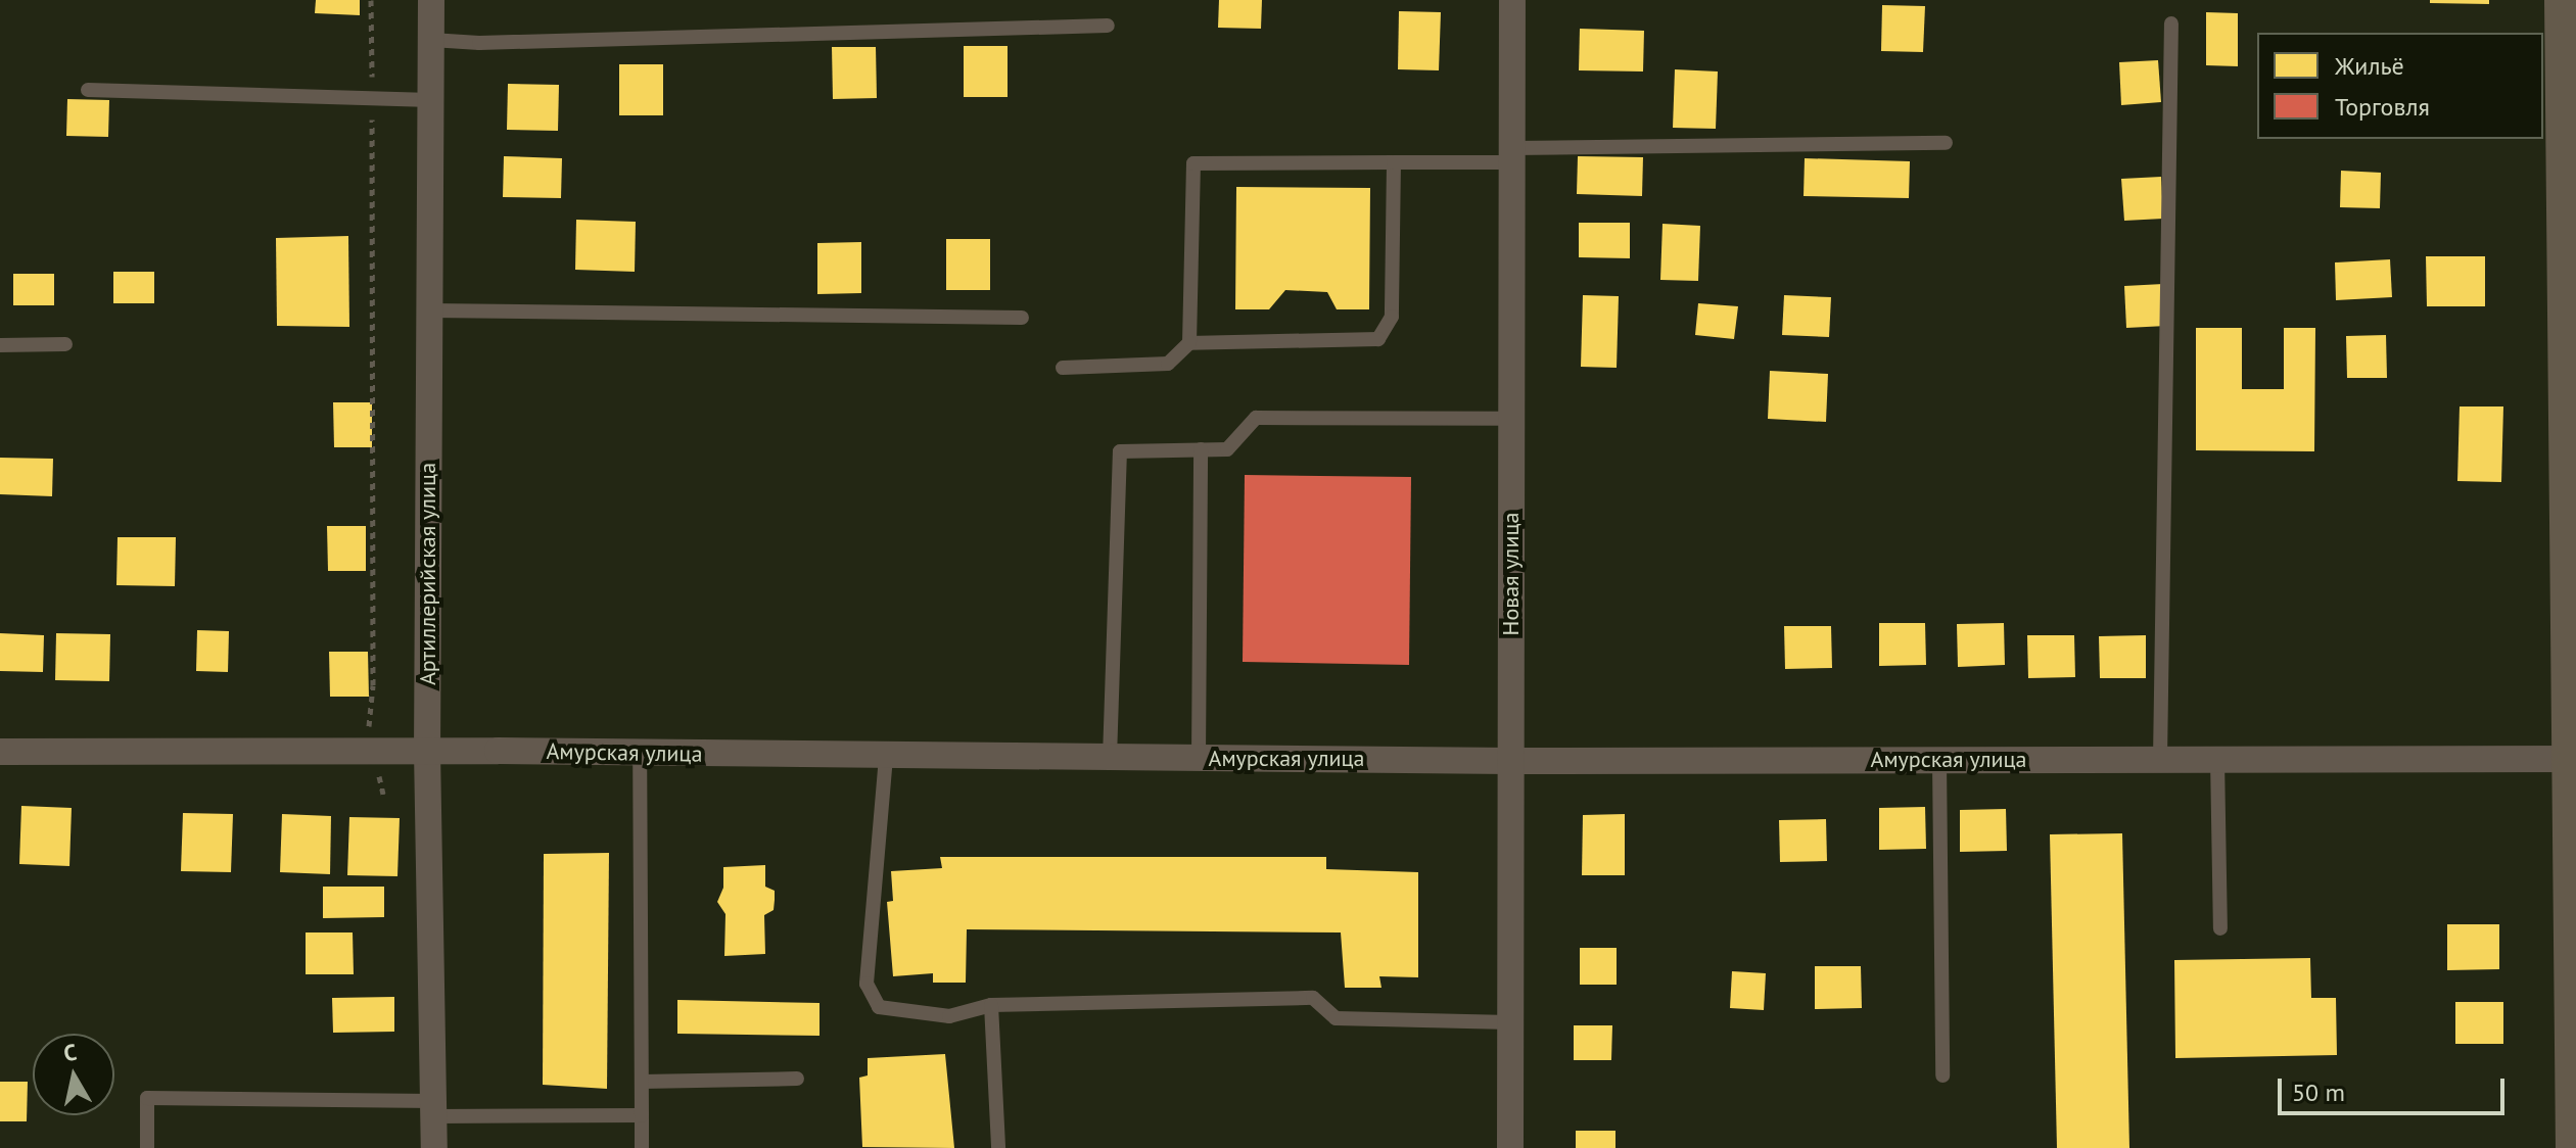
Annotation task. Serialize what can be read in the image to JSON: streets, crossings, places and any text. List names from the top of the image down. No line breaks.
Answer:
{"streets":{"street":["Артиллерийская улица","Новая улица","Амурская улица"]},"crossings":[["Артиллерийская улица","Амурская улица"],["Новая улица","Амурская улица"]],"legend":["Жильё","Торговля"],"scale_bar":"50 m","north":"top"}
